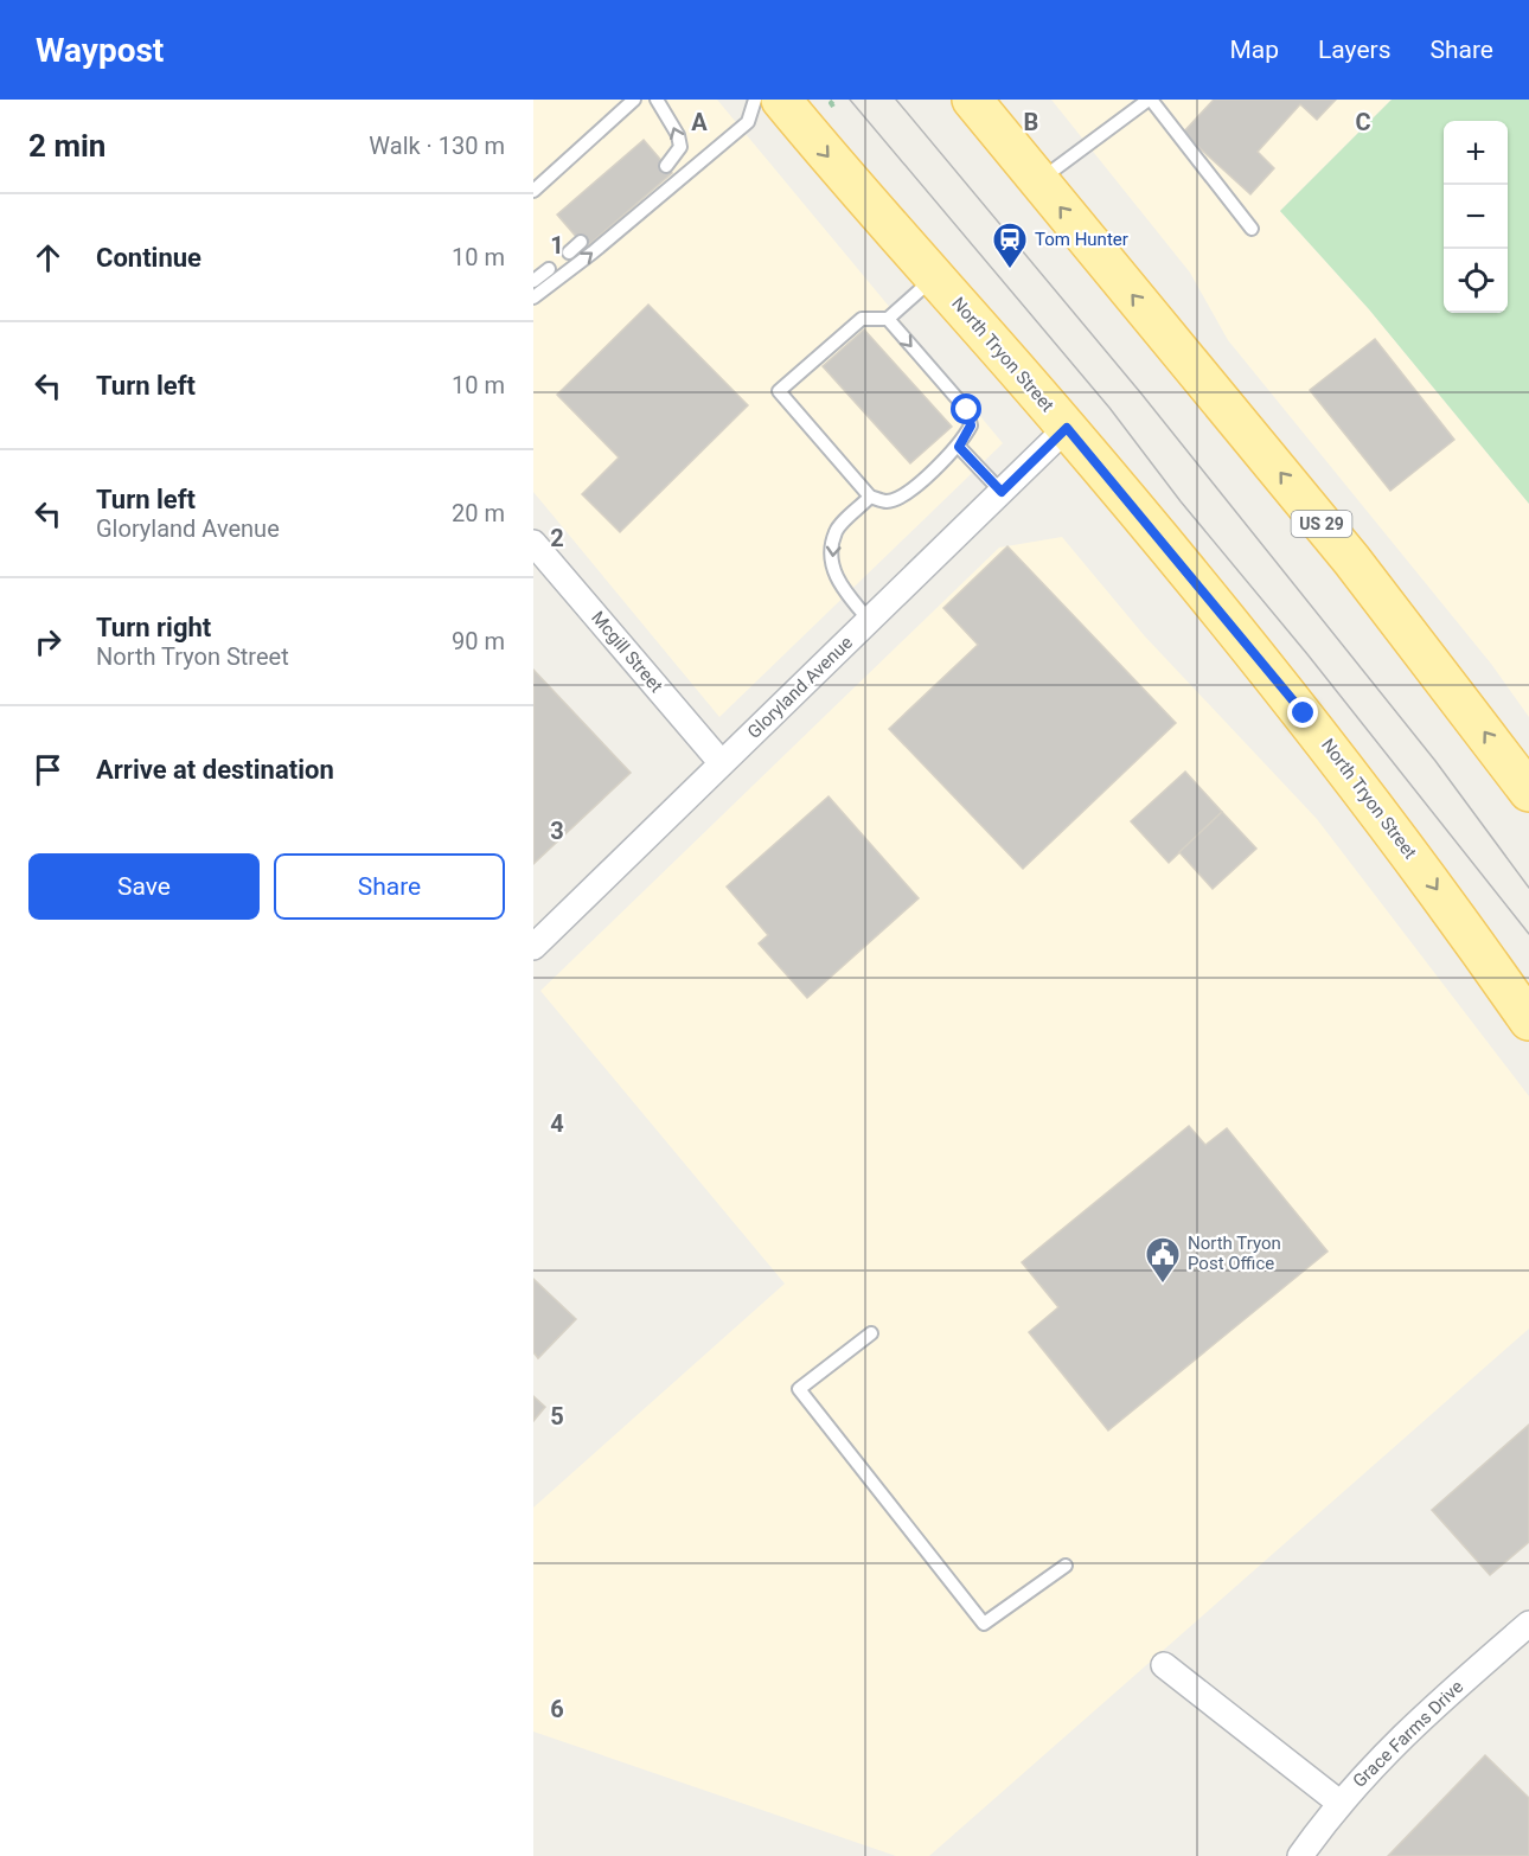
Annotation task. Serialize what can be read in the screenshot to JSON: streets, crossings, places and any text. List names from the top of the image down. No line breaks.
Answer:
{"streets":{"main road":["North Tryon Street","US 29"],"street":["Mcgill Street","Gloryland Avenue","Grace Farms Drive"]},"crossings":[["North Tryon Street","Gloryland Avenue"],["Mcgill Street","Gloryland Avenue"]],"places":{"station":["Tom Hunter"],"public building":["North Tryon Post Office"]},"page":{"header":"Waypost","nav":["Map","Layers","Share"],"heading":["2 min","Walk · 130 m"],"map_buttons":["+","−"],"list":[["Continue","10 m"],["Turn left","10 m"],["Turn left","Gloryland Avenue","20 m"],["Turn right","North Tryon Street","90 m"],"Arrive at destination"],"buttons":["Save","Share"]},"grid":{"columns":["A","B","C"],"rows":["1","2","3","4","5","6"]}}
